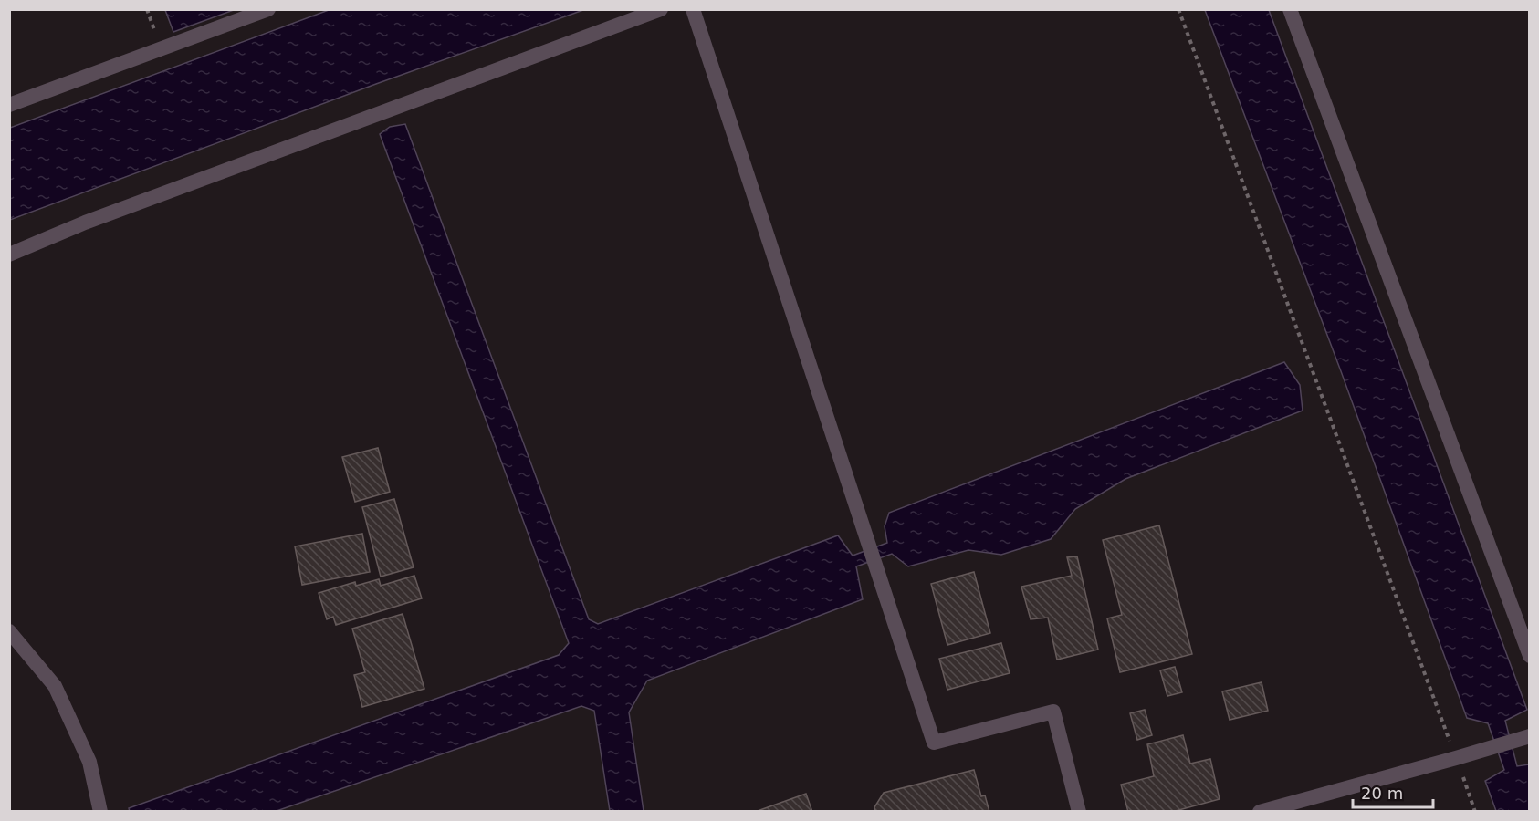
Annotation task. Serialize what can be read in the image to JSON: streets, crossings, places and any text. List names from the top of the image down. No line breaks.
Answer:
{"scale_bar":"20 m"}
